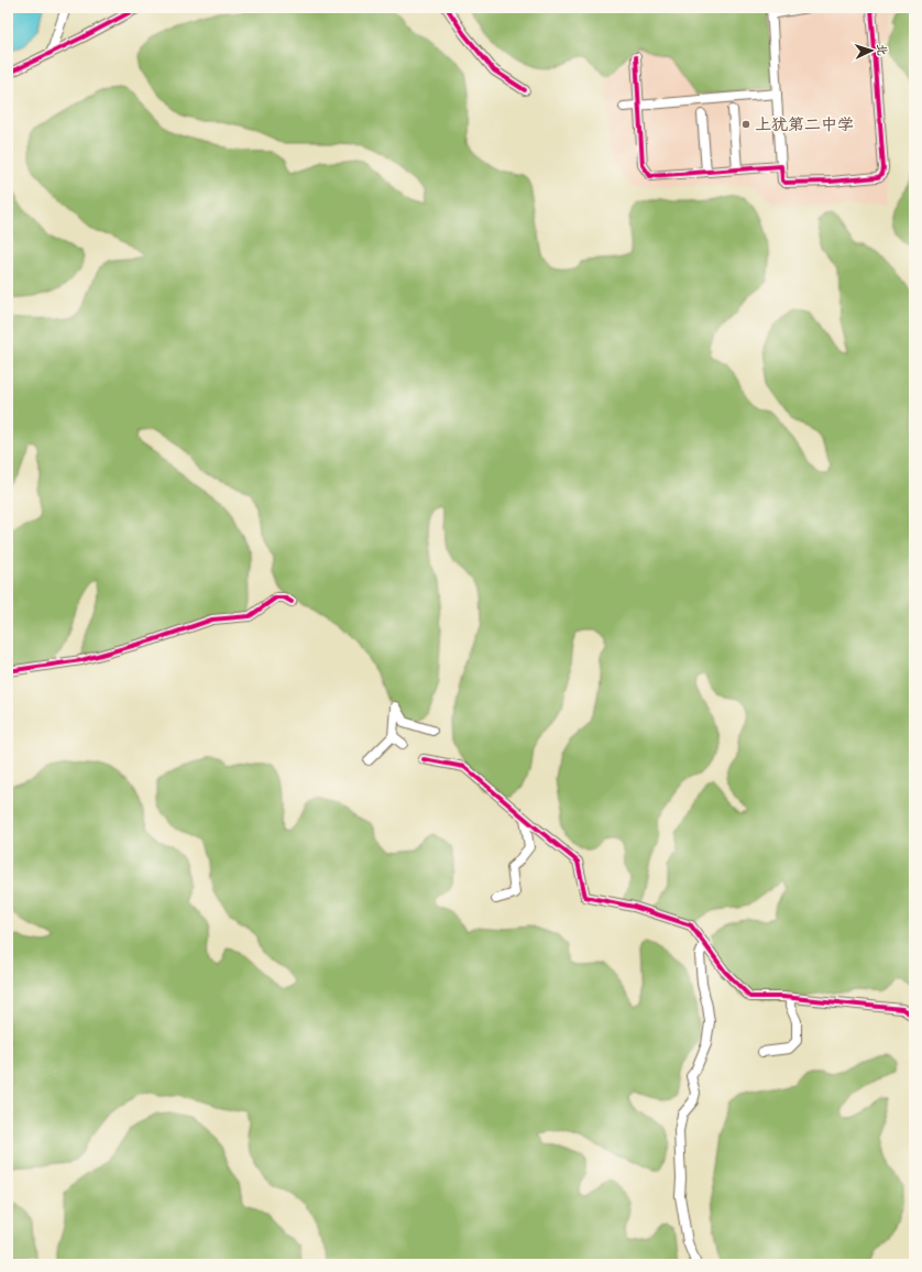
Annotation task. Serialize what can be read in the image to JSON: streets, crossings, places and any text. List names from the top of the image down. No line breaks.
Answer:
{"places":["上犹第二中学"],"north":"right"}
